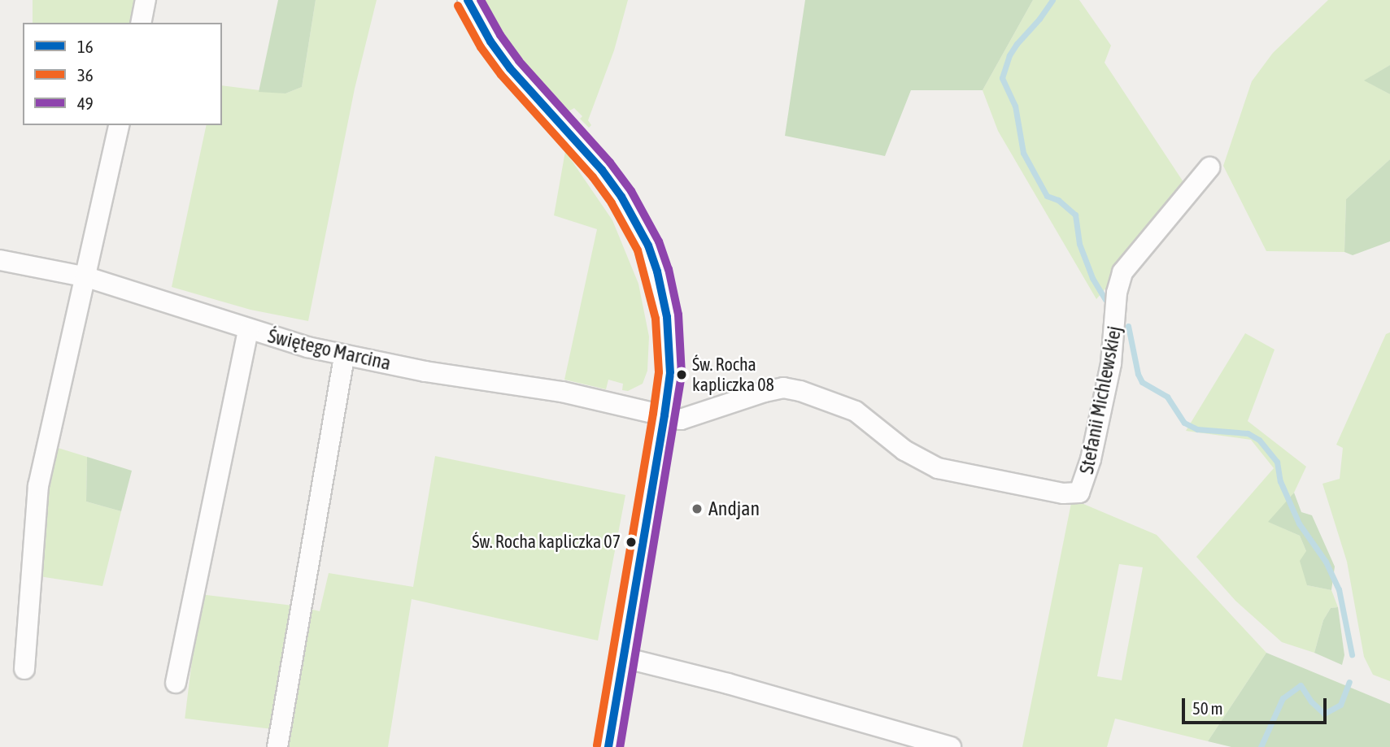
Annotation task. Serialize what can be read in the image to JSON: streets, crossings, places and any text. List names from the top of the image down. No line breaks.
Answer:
{"streets":{"street":["Świętego Marcina","Stefanii Michlewskiej"]},"crossings":[["Świętego Marcina","Stefanii Michlewskiej"]],"places":["Św. Rocha kapliczka 08","Andjan","Św. Rocha kapliczka 07"],"lines":["transit line 16","transit line 49","transit line 36"],"legend":["16","36","49"],"scale_bar":"50 m"}
